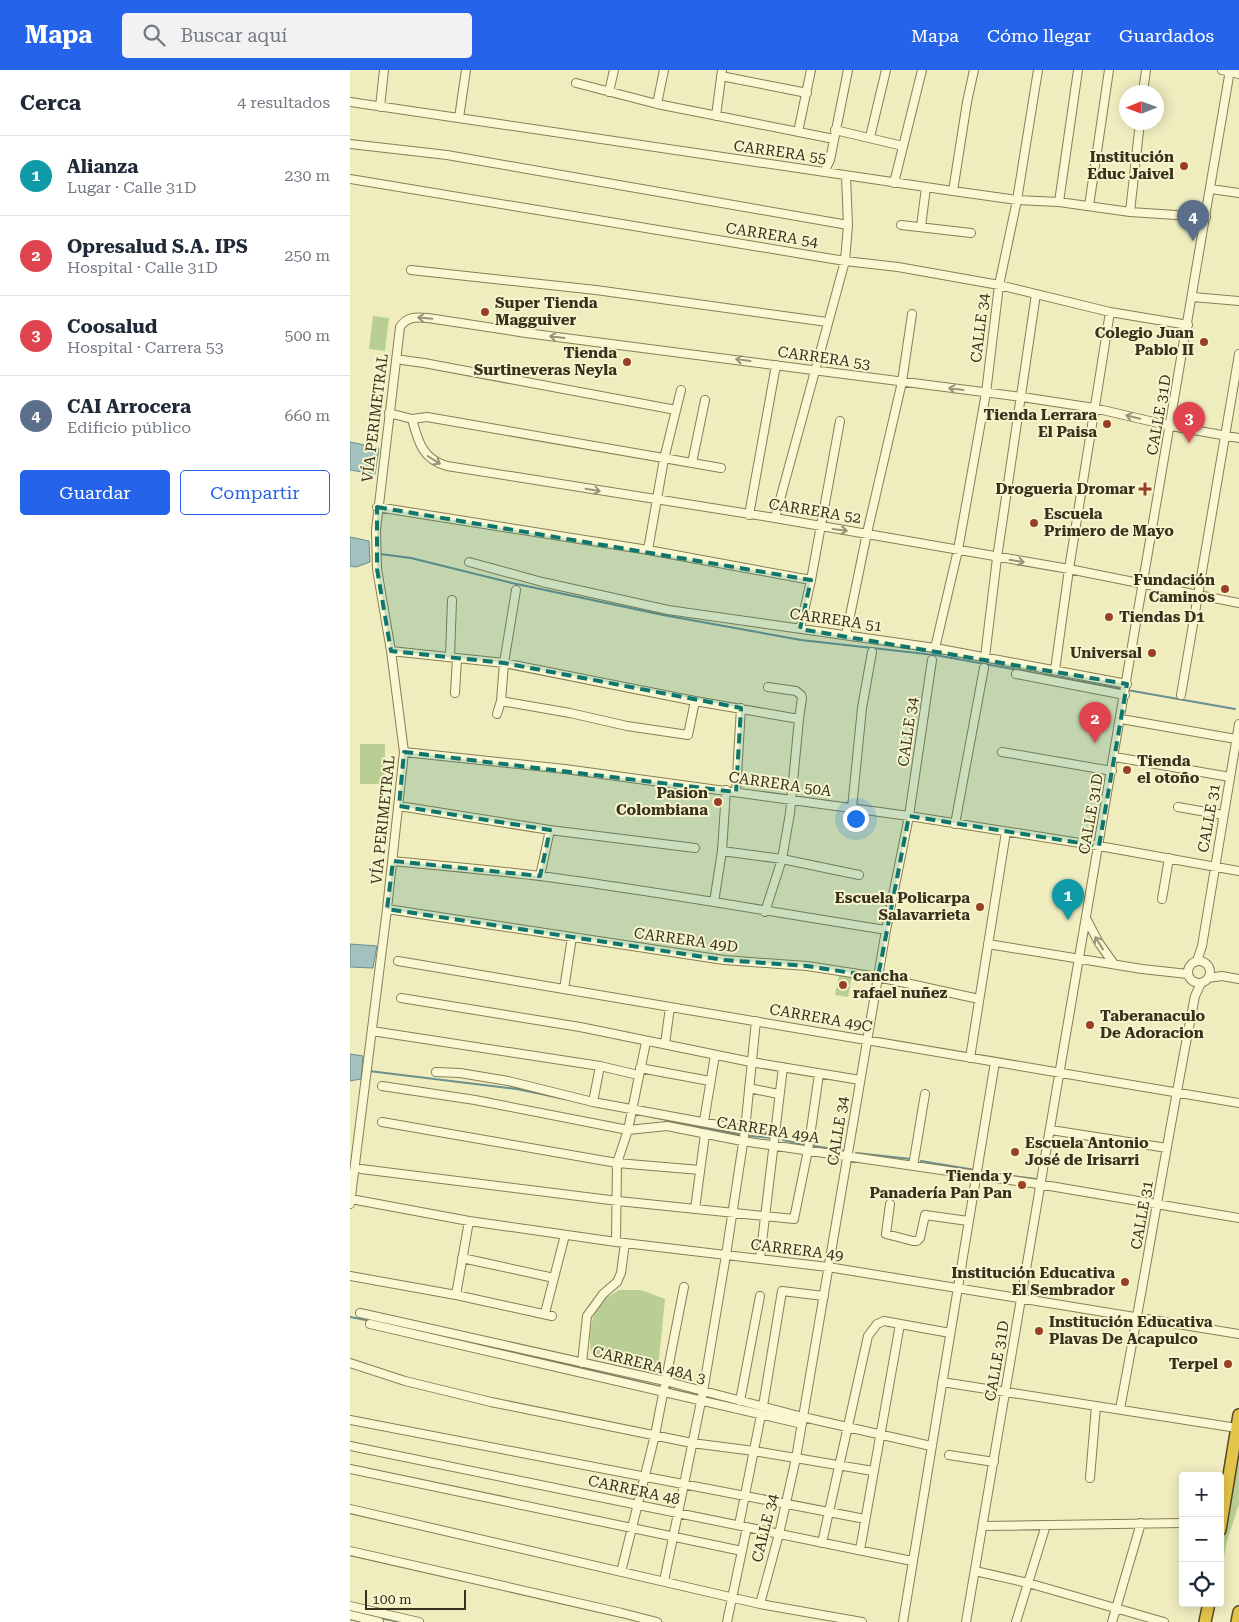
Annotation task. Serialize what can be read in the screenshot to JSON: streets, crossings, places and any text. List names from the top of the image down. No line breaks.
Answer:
{"streets":{"street":["CARRERA 55","CARRERA 54","CALLE 34","CARRERA 53","CALLE 31D","VÍA PERIMETRAL","CARRERA 52","CARRERA 51","CARRERA 50A","CALLE 31","CARRERA 49D","CARRERA 49C","CARRERA 49A","CARRERA 49","CARRERA 48A 3","CARRERA 48"]},"crossings":[["CARRERA 55","CALLE 34"],["CARRERA 55","CALLE 31D"],["CARRERA 54","CALLE 34"],["CARRERA 54","CALLE 31D"],["CALLE 34","CARRERA 53"],["CALLE 34","CARRERA 52"],["CALLE 34","CARRERA 51"],["CALLE 34","CARRERA 50A"],["CALLE 34","CARRERA 49D"],["CALLE 34","CARRERA 49C"],["CALLE 34","CARRERA 49A"],["CALLE 34","CARRERA 49"],["CALLE 34","CARRERA 48A 3"],["CALLE 34","CARRERA 48"],["CARRERA 53","CALLE 31D"],["CARRERA 53","VÍA PERIMETRAL"],["CALLE 31D","CARRERA 52"],["CALLE 31D","CARRERA 51"],["CALLE 31D","CARRERA 50A"],["CALLE 31D","CARRERA 49C"],["CALLE 31D","CARRERA 49A"],["CALLE 31D","CARRERA 49"],["VÍA PERIMETRAL","CARRERA 50A"],["VÍA PERIMETRAL","CARRERA 49D"],["VÍA PERIMETRAL","CARRERA 49"],["CARRERA 50A","CALLE 31"],["CALLE 31","CARRERA 49C"],["CALLE 31","CARRERA 49A"],["CALLE 31","CARRERA 49"]],"places":{"other":["Institución Educ Jaivel","Super Tienda Magguiver","Colegio Juan Pablo II","Tienda Surtineveras Neyla","Tienda Lerrara El Paisa","Escuela Primero de Mayo","Fundación Caminos","Tiendas D1","Universal","Tienda el otoño","Pasion Colombiana","Escuela Policarpa Salavarrieta","cancha rafael nuñez","Taberanaculo De Adoracion","Escuela Antonio José de Irisarri","Tienda y Panadería Pan Pan","Institución Educativa El Sembrador","Institución Educativa Plavas De Acapulco","Terpel"],"health":["Drogueria Dromar"]},"scale_bar":"100 m","north":"left","page":{"header":"Mapa","search":"Buscar aquí","nav":["Mapa","Cómo llegar","Guardados"],"heading":["Cerca","4 resultados"],"list":[{"mark":"1","name":"Alianza","note":"Lugar · Calle 31D","value":"230 m"},{"mark":"2","name":"Opresalud S.A. IPS","note":"Hospital · Calle 31D","value":"250 m"},{"mark":"3","name":"Coosalud","note":"Hospital · Carrera 53","value":"500 m"},{"mark":"4","name":"CAI Arrocera","note":"Edificio público","value":"660 m"}],"pins":["4","3","2","1"],"buttons":["Guardar","Compartir"],"map_buttons":["+","−"],"scale":"100 m"}}
